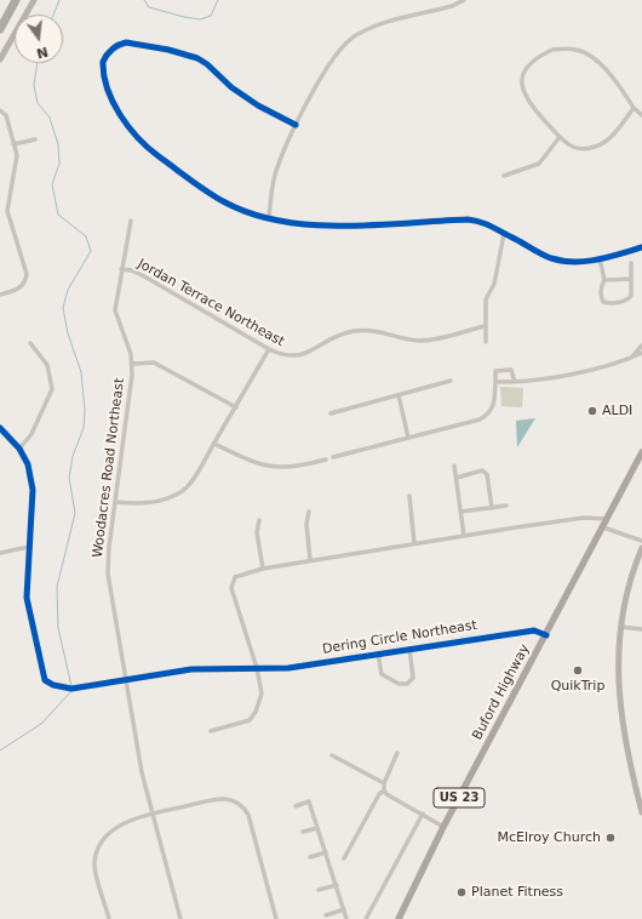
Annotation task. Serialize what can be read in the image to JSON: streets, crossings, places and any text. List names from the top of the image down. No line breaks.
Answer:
{"streets":{"main road":["Buford Highway","US 23"],"street":["Jordan Terrace Northeast","Woodacres Road Northeast","Dering Circle Northeast"]},"crossings":[["Jordan Terrace Northeast","Woodacres Road Northeast"],["Woodacres Road Northeast","Dering Circle Northeast"],["Dering Circle Northeast","Buford Highway"]],"places":["ALDI","QuikTrip","McElroy Church","Planet Fitness"],"north":"bottom"}
